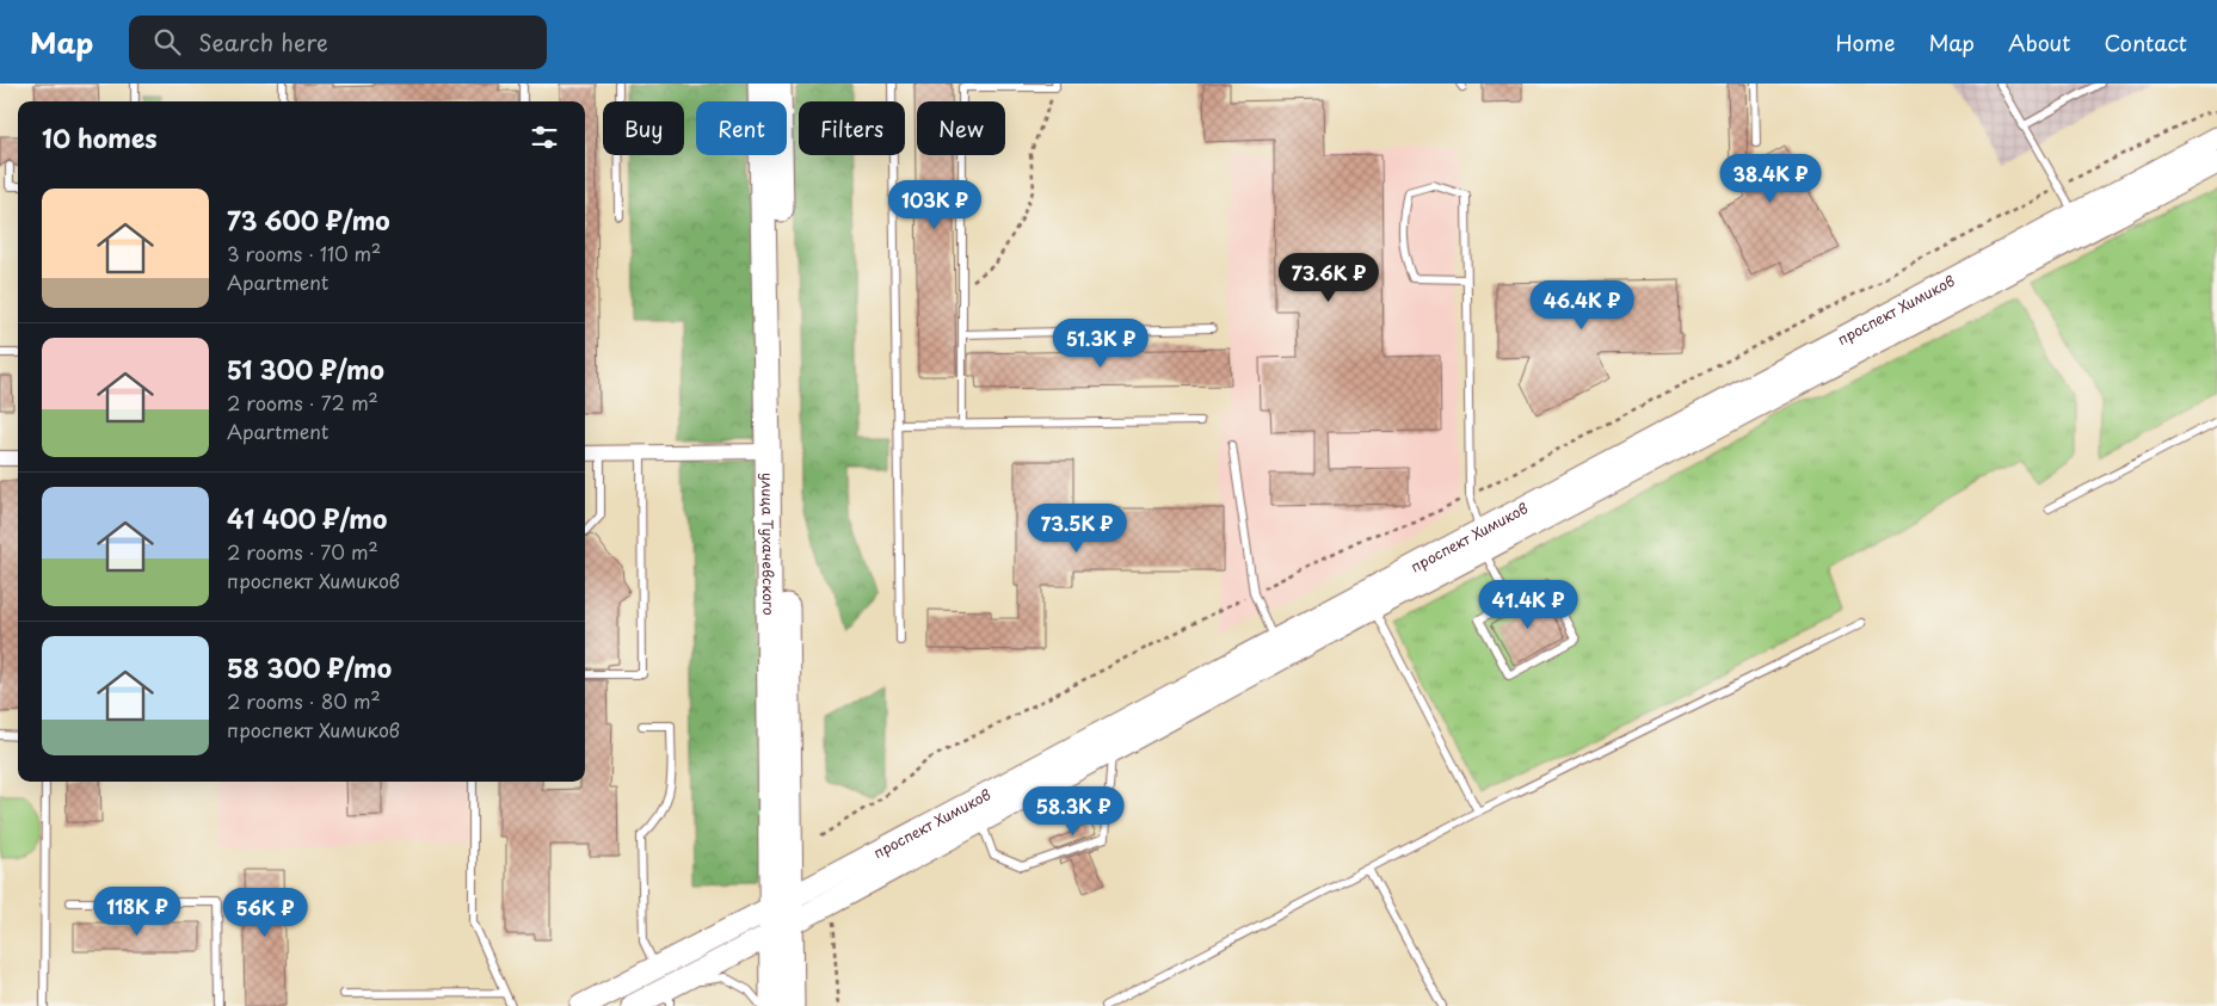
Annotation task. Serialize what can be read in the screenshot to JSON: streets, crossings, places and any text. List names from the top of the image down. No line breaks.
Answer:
{"streets":{"main road":["проспект Химиков","улица Тухачевского"]},"crossings":[["проспект Химиков","улица Тухачевского"]],"page":{"header":"Map","search":"Search here","nav":["Home","Map","About","Contact"],"chip":["Buy","Rent","Filters","New"],"heading":"10 homes","price":["38.4K ₽","103K ₽","73.6K ₽","46.4K ₽","51.3K ₽","73.5K ₽","41.4K ₽","58.3K ₽","118K ₽","56K ₽"],"list":[{"name":"73 600 ₽/mo","note":"3 rooms · 110 m² · Apartment"},{"name":"51 300 ₽/mo","note":"2 rooms · 72 m² · Apartment"},{"name":"41 400 ₽/mo","note":"2 rooms · 70 m² · проспект Химиков"},{"name":"58 300 ₽/mo","note":"2 rooms · 80 m² · проспект Химиков"}]}}
